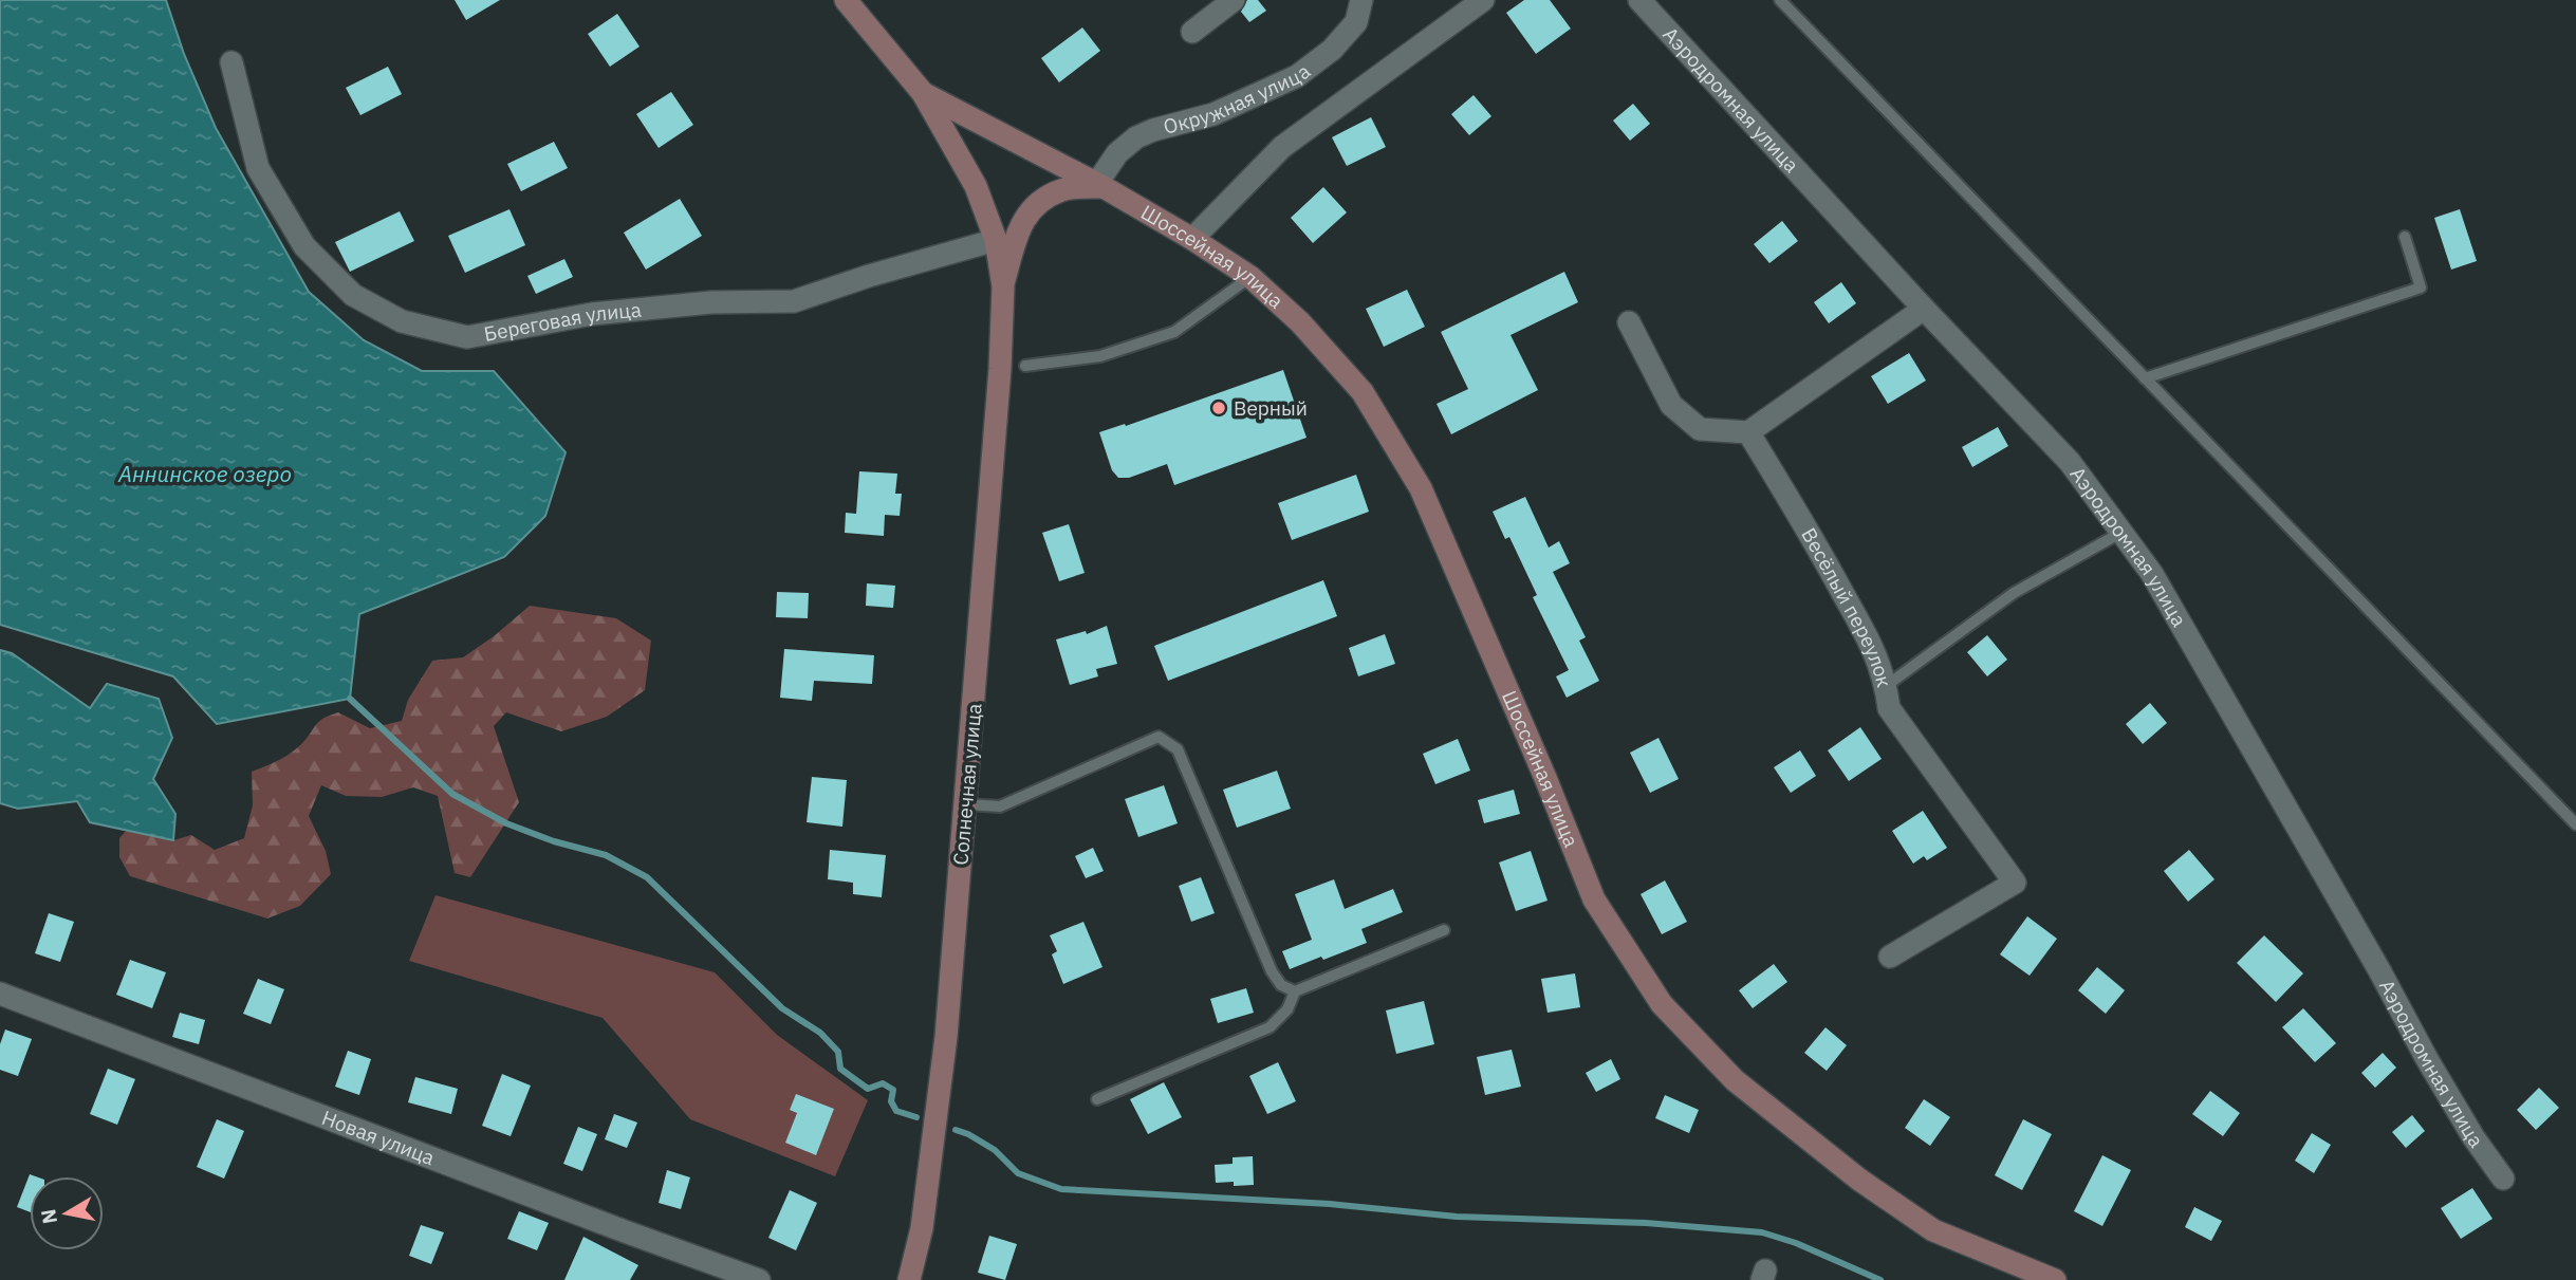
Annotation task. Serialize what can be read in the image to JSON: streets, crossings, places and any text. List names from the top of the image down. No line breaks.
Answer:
{"streets":{"main road":["Шоссейная улица","Солнечная улица"],"street":["Окружная улица","Аэродромная улица","Береговая улица","Весёлый переулок","Новая улица"]},"crossings":[["Окружная улица","Шоссейная улица"]],"water":["Аннинское озеро"],"places":["Верный"],"north":"left"}
